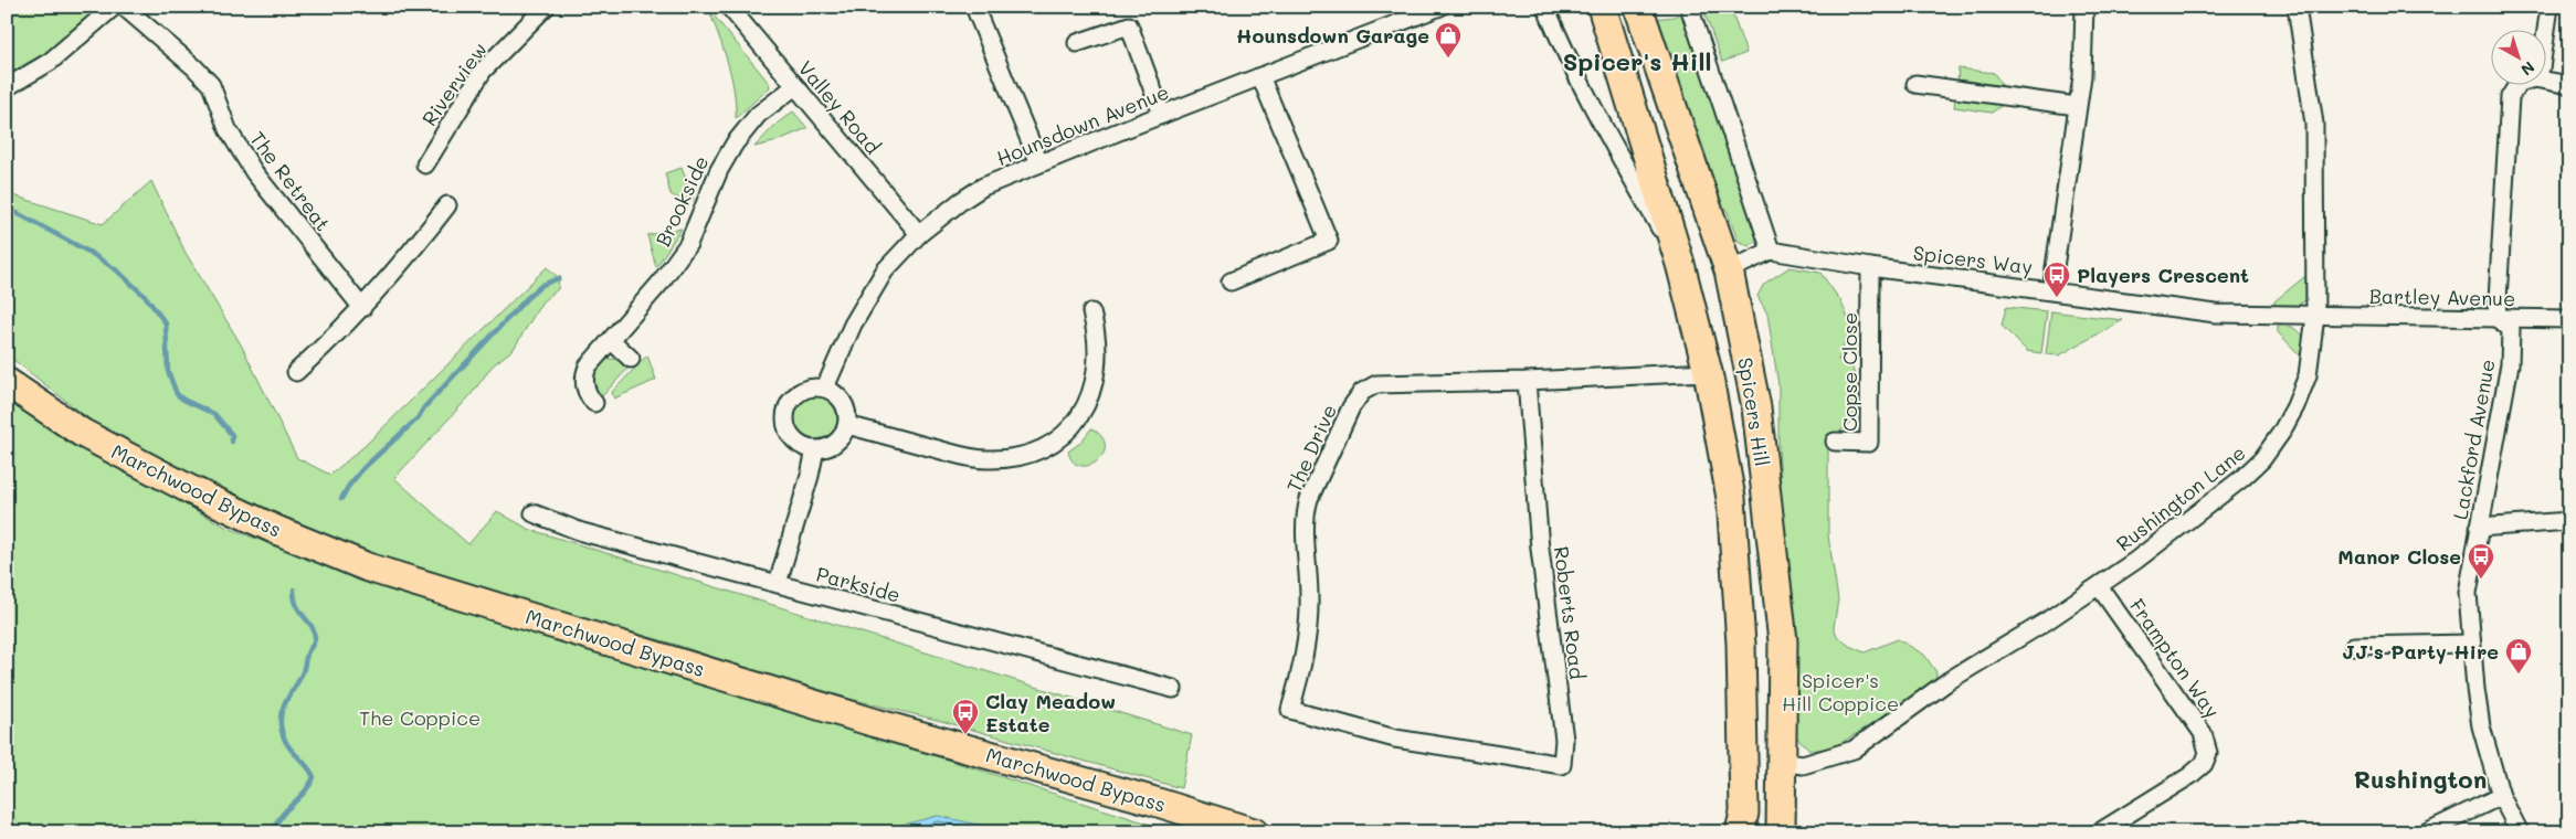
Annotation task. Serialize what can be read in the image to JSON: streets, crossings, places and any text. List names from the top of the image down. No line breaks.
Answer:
{"streets":{"main road":["Spicers Hill","Marchwood Bypass"],"street":["Riverview","Valley Road","Hounsdown Avenue","The Retreat","Brookside","Spicers Way","Bartley Avenue","Copse Close","Lackford Avenue","The Drive","Rushington Lane","Parkside","Roberts Road","Frampton Way"]},"crossings":[["Valley Road","Hounsdown Avenue"],["Valley Road","Brookside"],["Spicers Way","Bartley Avenue"],["Spicers Way","Copse Close"],["Spicers Way","Rushington Lane"],["Bartley Avenue","Lackford Avenue"],["Bartley Avenue","Rushington Lane"],["Spicers Hill","The Drive"],["Spicers Hill","Rushington Lane"],["The Drive","Roberts Road"],["Rushington Lane","Frampton Way"]],"districts":["Spicer's Hill","Rushington"],"parks":["Spicer's Hill Coppice","The Coppice"],"places":{"shop":["Hounsdown Garage","JJ's Party Hire"],"bus stop":["Players Crescent","Manor Close","Clay Meadow Estate"]},"north":"bottom right"}
